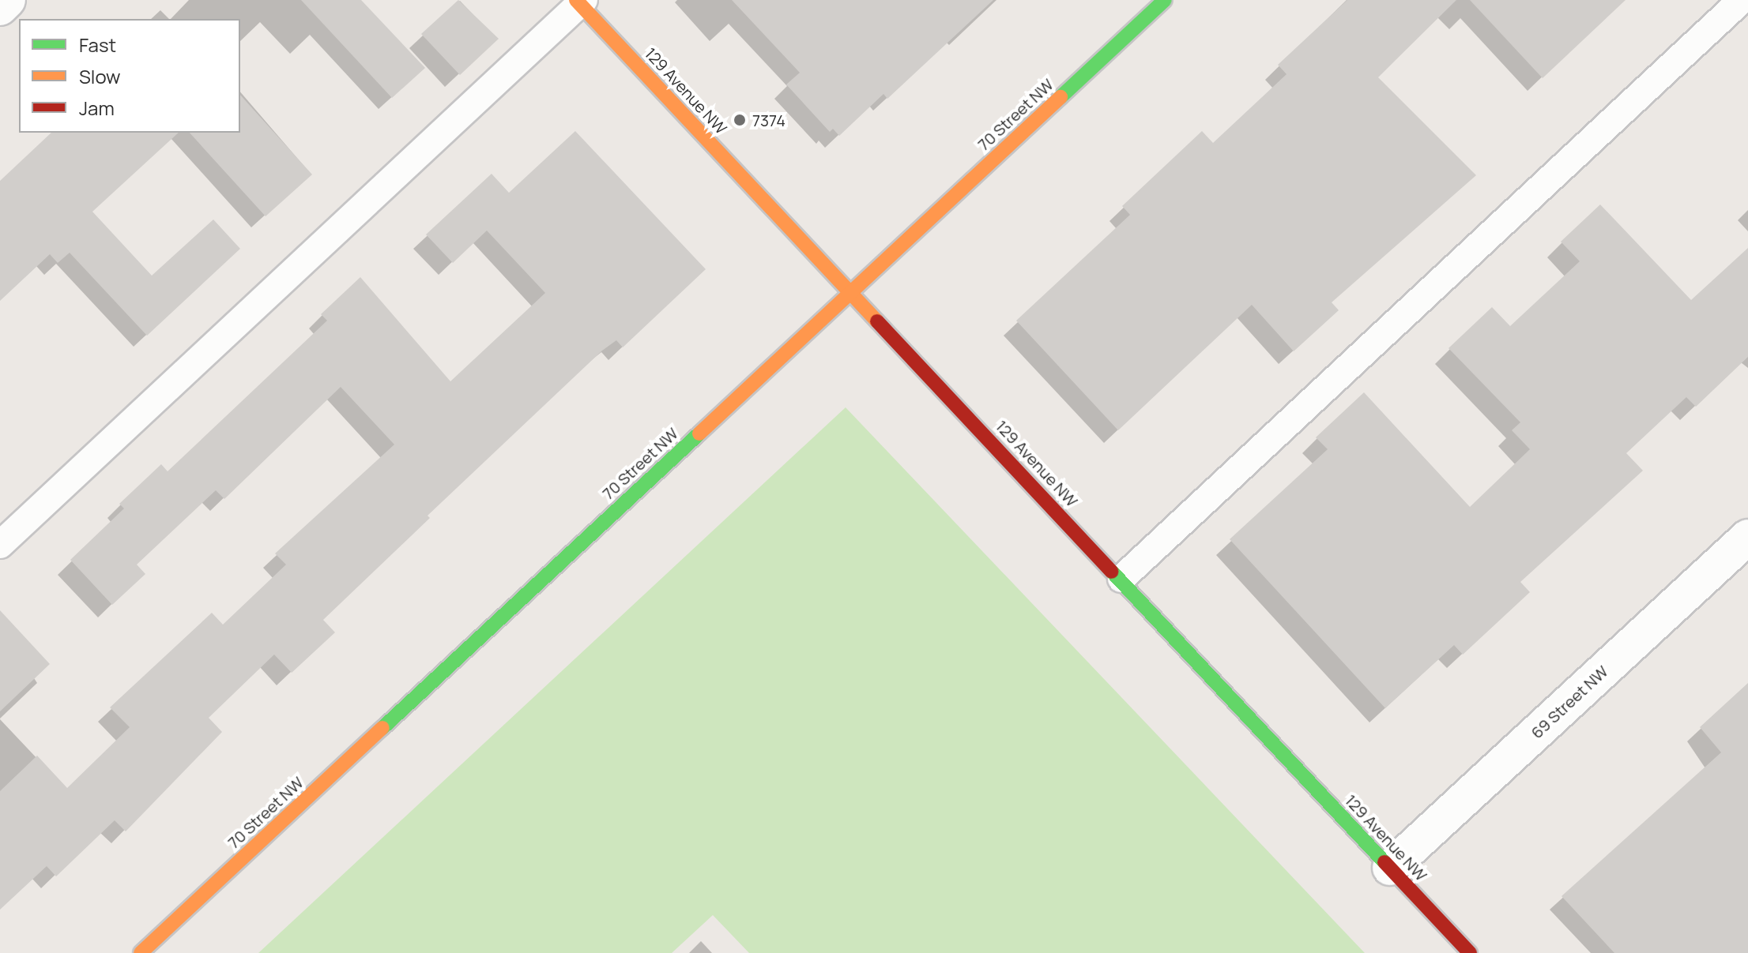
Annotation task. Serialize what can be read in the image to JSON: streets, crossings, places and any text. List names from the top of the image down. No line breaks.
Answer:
{"streets":{"street":["129 Avenue NW","70 Street NW","69 Street NW"]},"crossings":[["129 Avenue NW","70 Street NW"],["129 Avenue NW","69 Street NW"]],"places":["7374"],"legend":["Fast","Slow","Jam"]}
